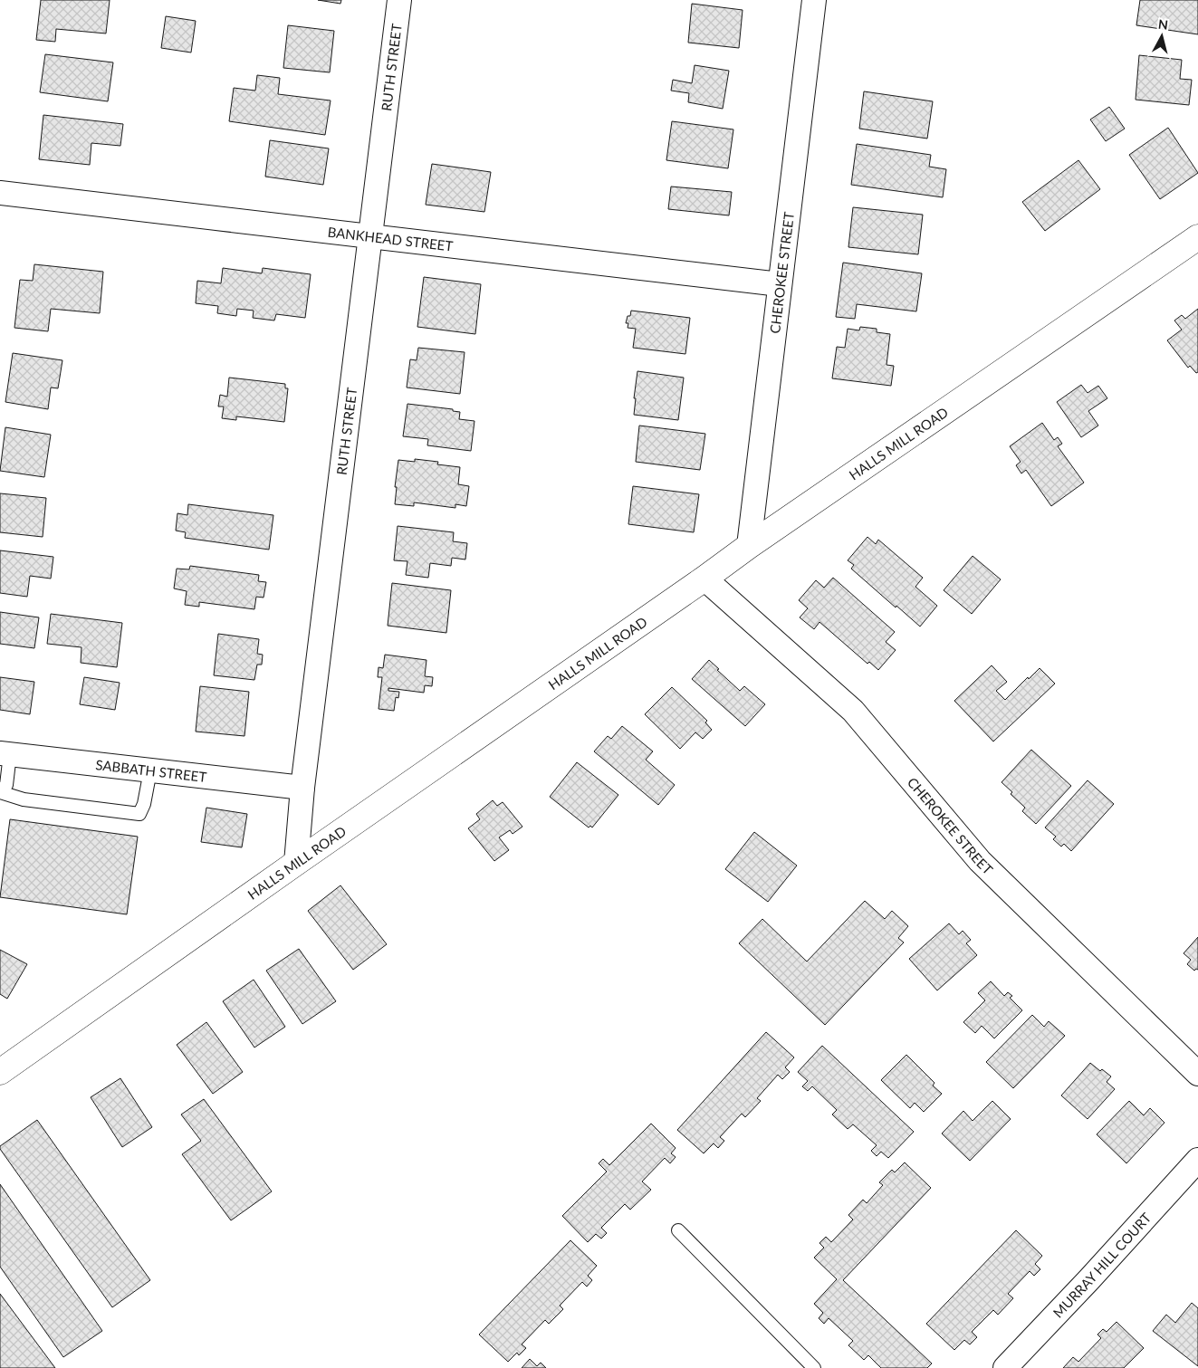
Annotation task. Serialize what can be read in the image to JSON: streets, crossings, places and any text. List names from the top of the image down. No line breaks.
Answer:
{"streets":{"street":["RUTH STREET","BANKHEAD STREET","CHEROKEE STREET","HALLS MILL ROAD","SABBATH STREET","MURRAY HILL COURT"]},"crossings":[["RUTH STREET","BANKHEAD STREET"],["RUTH STREET","HALLS MILL ROAD"],["RUTH STREET","SABBATH STREET"],["BANKHEAD STREET","CHEROKEE STREET"],["CHEROKEE STREET","HALLS MILL ROAD"]],"north":"top"}
